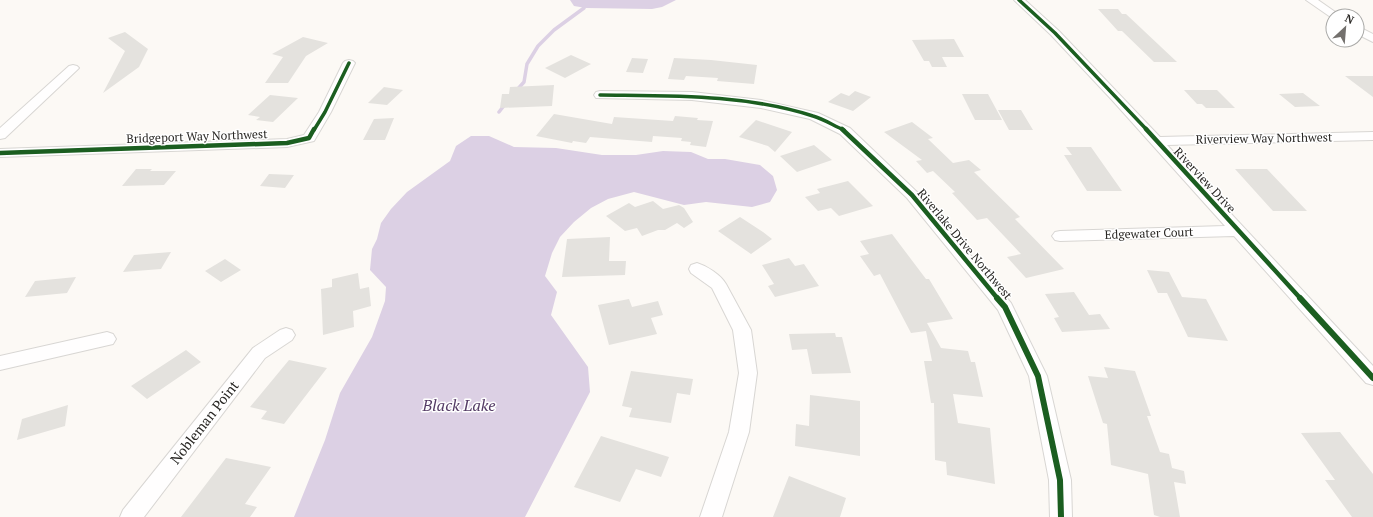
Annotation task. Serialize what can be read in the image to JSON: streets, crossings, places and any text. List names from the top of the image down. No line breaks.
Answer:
{"streets":{"street":["Bridgeport Way Northwest","Riverview Way Northwest","Riverview Drive","Edgewater Court","Riverlake Drive Northwest","Nobleman Point"]},"crossings":[["Riverview Way Northwest","Riverview Drive"],["Riverview Drive","Edgewater Court"]],"water":["Black Lake"],"north":"top right"}
